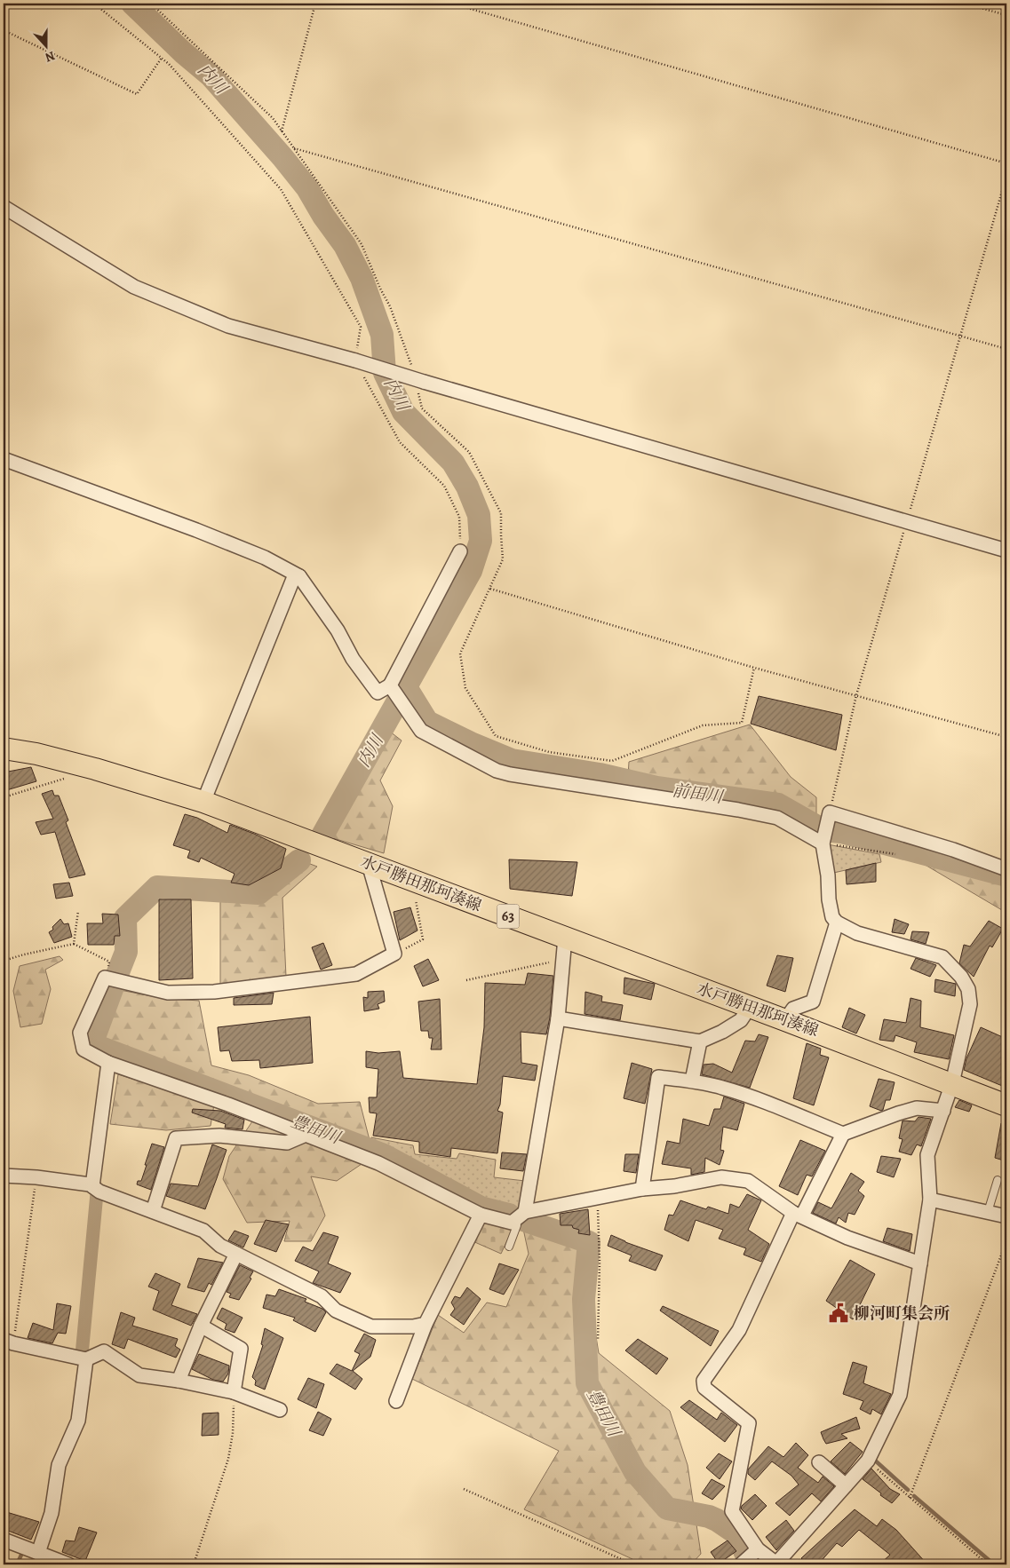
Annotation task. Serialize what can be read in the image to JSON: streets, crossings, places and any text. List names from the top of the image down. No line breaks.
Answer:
{"streets":{"main road":["水戸勝田那珂湊線","63"]},"water":["内川","前田川","豊田川"],"places":{"public building":["柳河町集会所"]},"north":"bottom"}
